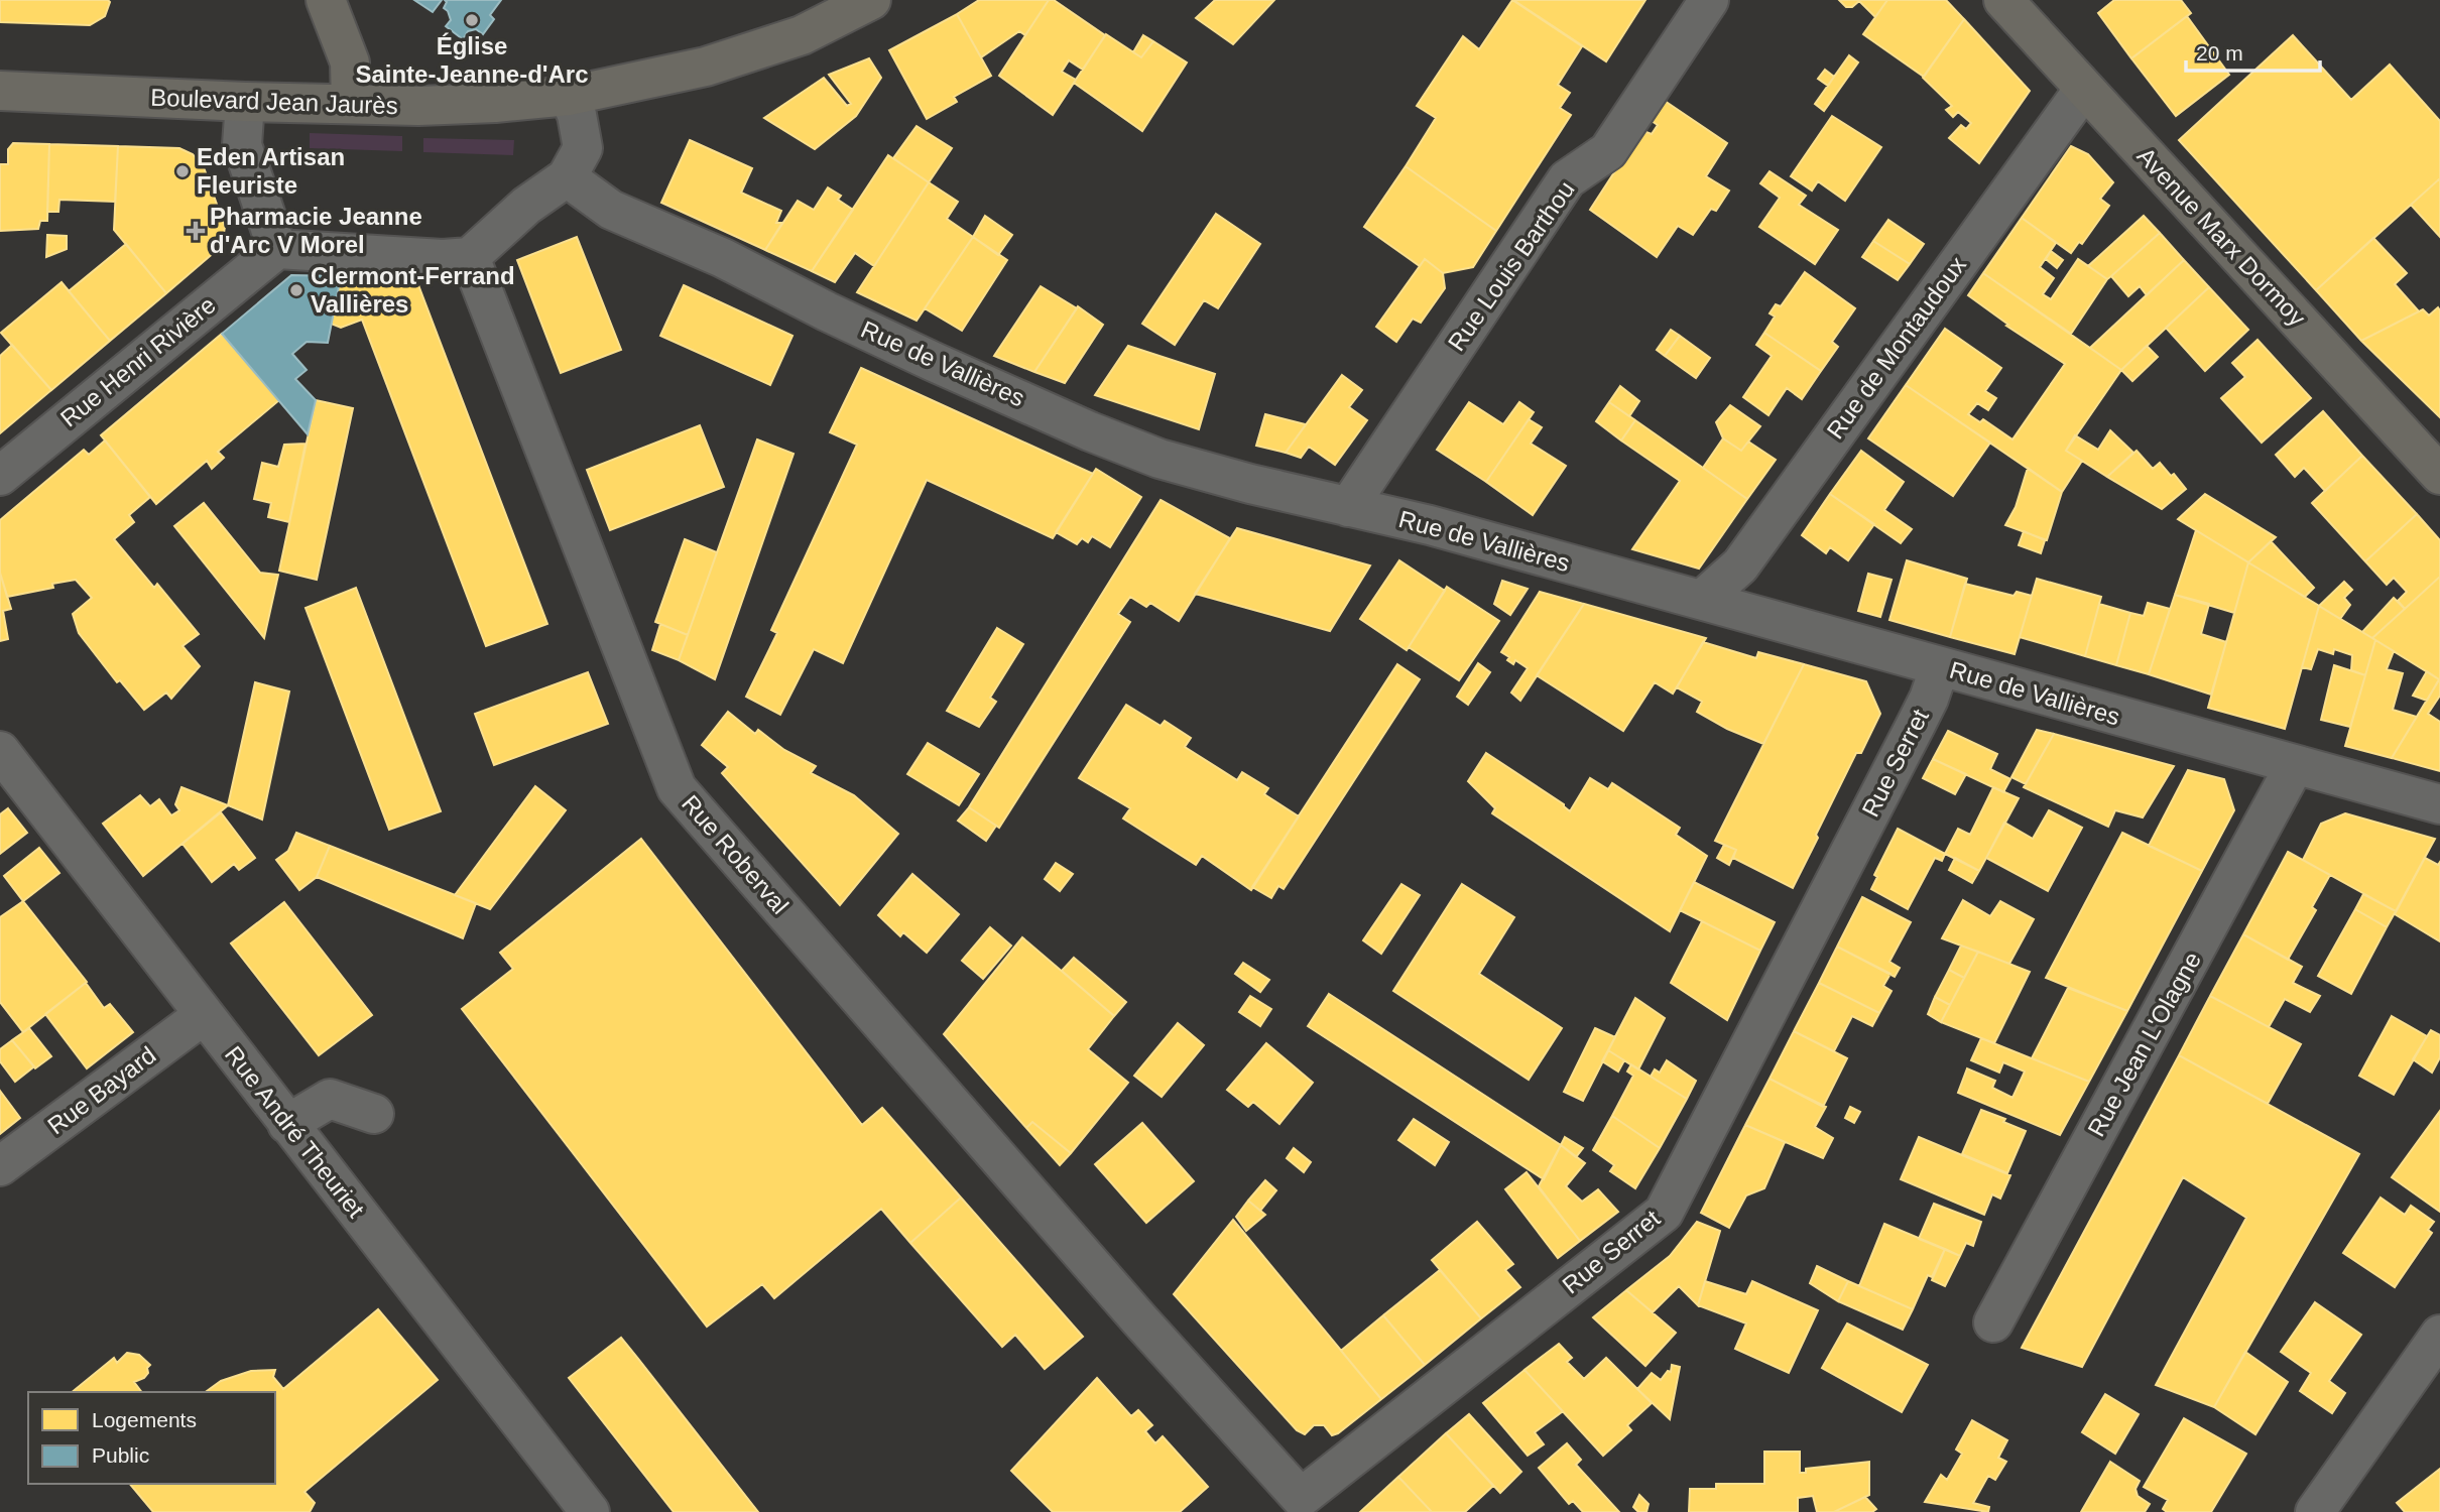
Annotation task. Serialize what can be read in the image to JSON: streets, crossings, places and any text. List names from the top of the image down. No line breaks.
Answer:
{"streets":{"main road":["Boulevard Jean Jaurès","Avenue Marx Dormoy"],"street":["Rue Louis Barthou","Rue de Montaudoux","Rue Henri Rivière","Rue de Vallières","Rue Serret","Rue Roberval","Rue Jean L'Olagne","Rue Bayard","Rue André Theuriet"]},"crossings":[["Avenue Marx Dormoy","Rue de Montaudoux"],["Rue Louis Barthou","Rue de Vallières"],["Rue de Montaudoux","Rue de Vallières"],["Rue de Vallières","Rue Serret"],["Rue de Vallières","Rue Jean L'Olagne"],["Rue Serret","Rue Roberval"],["Rue Bayard","Rue André Theuriet"]],"places":{"other":["Église Sainte-Jeanne-d'Arc","Eden Artisan Fleuriste","Clermont-Ferrand Vallières"],"health":["Pharmacie Jeanne d'Arc V Morel"]},"legend":["Logements","Public"],"scale_bar":"20 m"}
